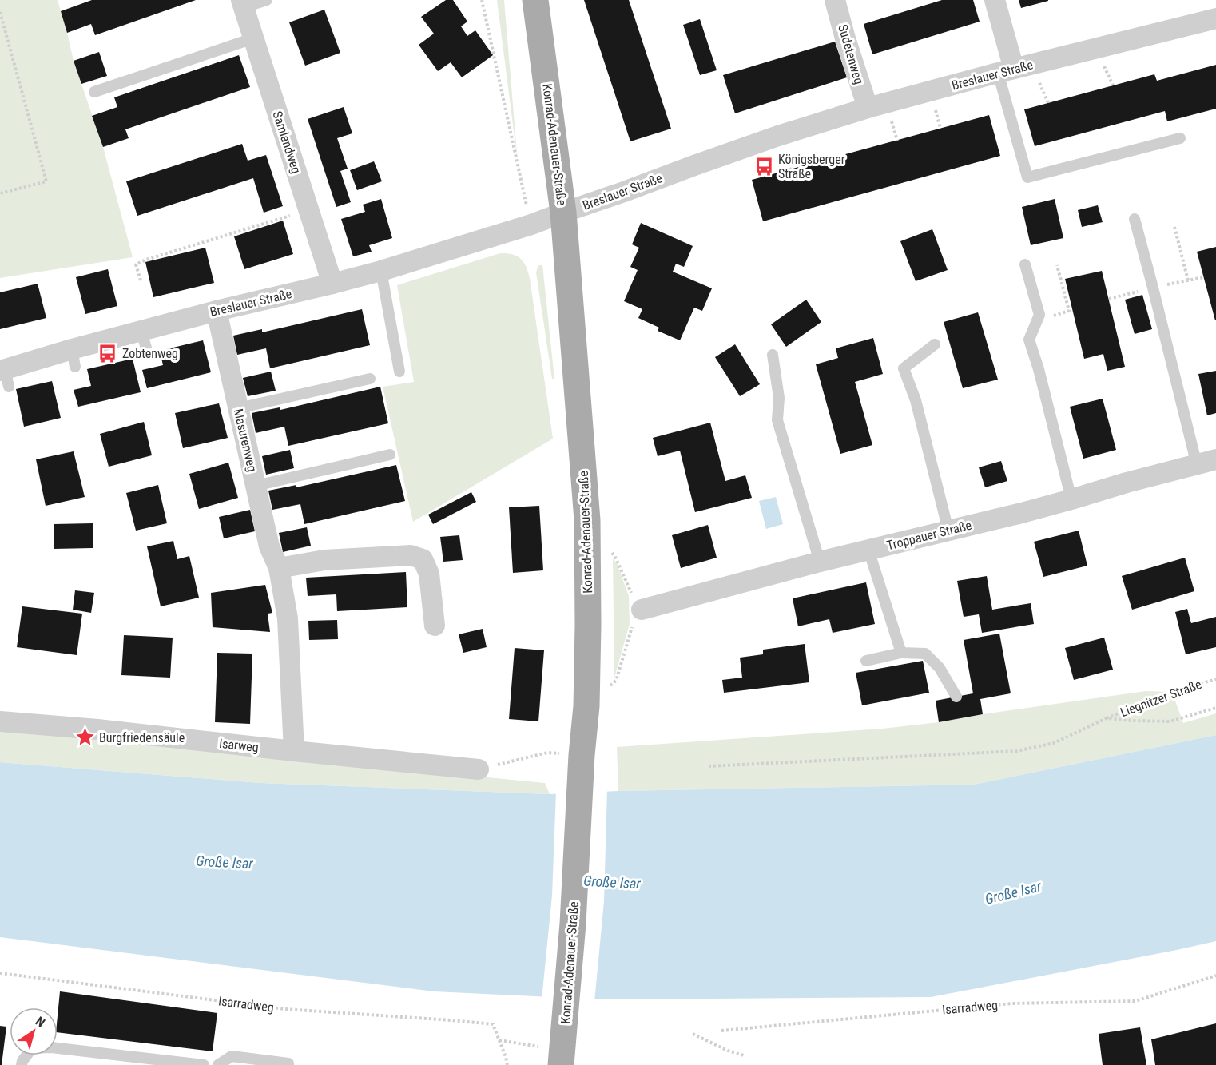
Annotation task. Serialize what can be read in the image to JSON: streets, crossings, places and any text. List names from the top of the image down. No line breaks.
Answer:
{"streets":{"main road":["Konrad-Adenauer-Straße"],"street":["Sudetenweg","Breslauer Straße","Samlandweg","Masurenweg","Troppauer Straße","Isarweg"],"path":["Liegnitzer Straße","Isarradweg"]},"crossings":[["Sudetenweg","Breslauer Straße"],["Breslauer Straße","Samlandweg"],["Breslauer Straße","Konrad-Adenauer-Straße"],["Breslauer Straße","Masurenweg"],["Masurenweg","Isarweg"]],"water":["Große Isar"],"places":{"bus stop":["Königsberger Straße","Zobtenweg"],"place":["Burgfriedensäule"]},"north":"top right"}
